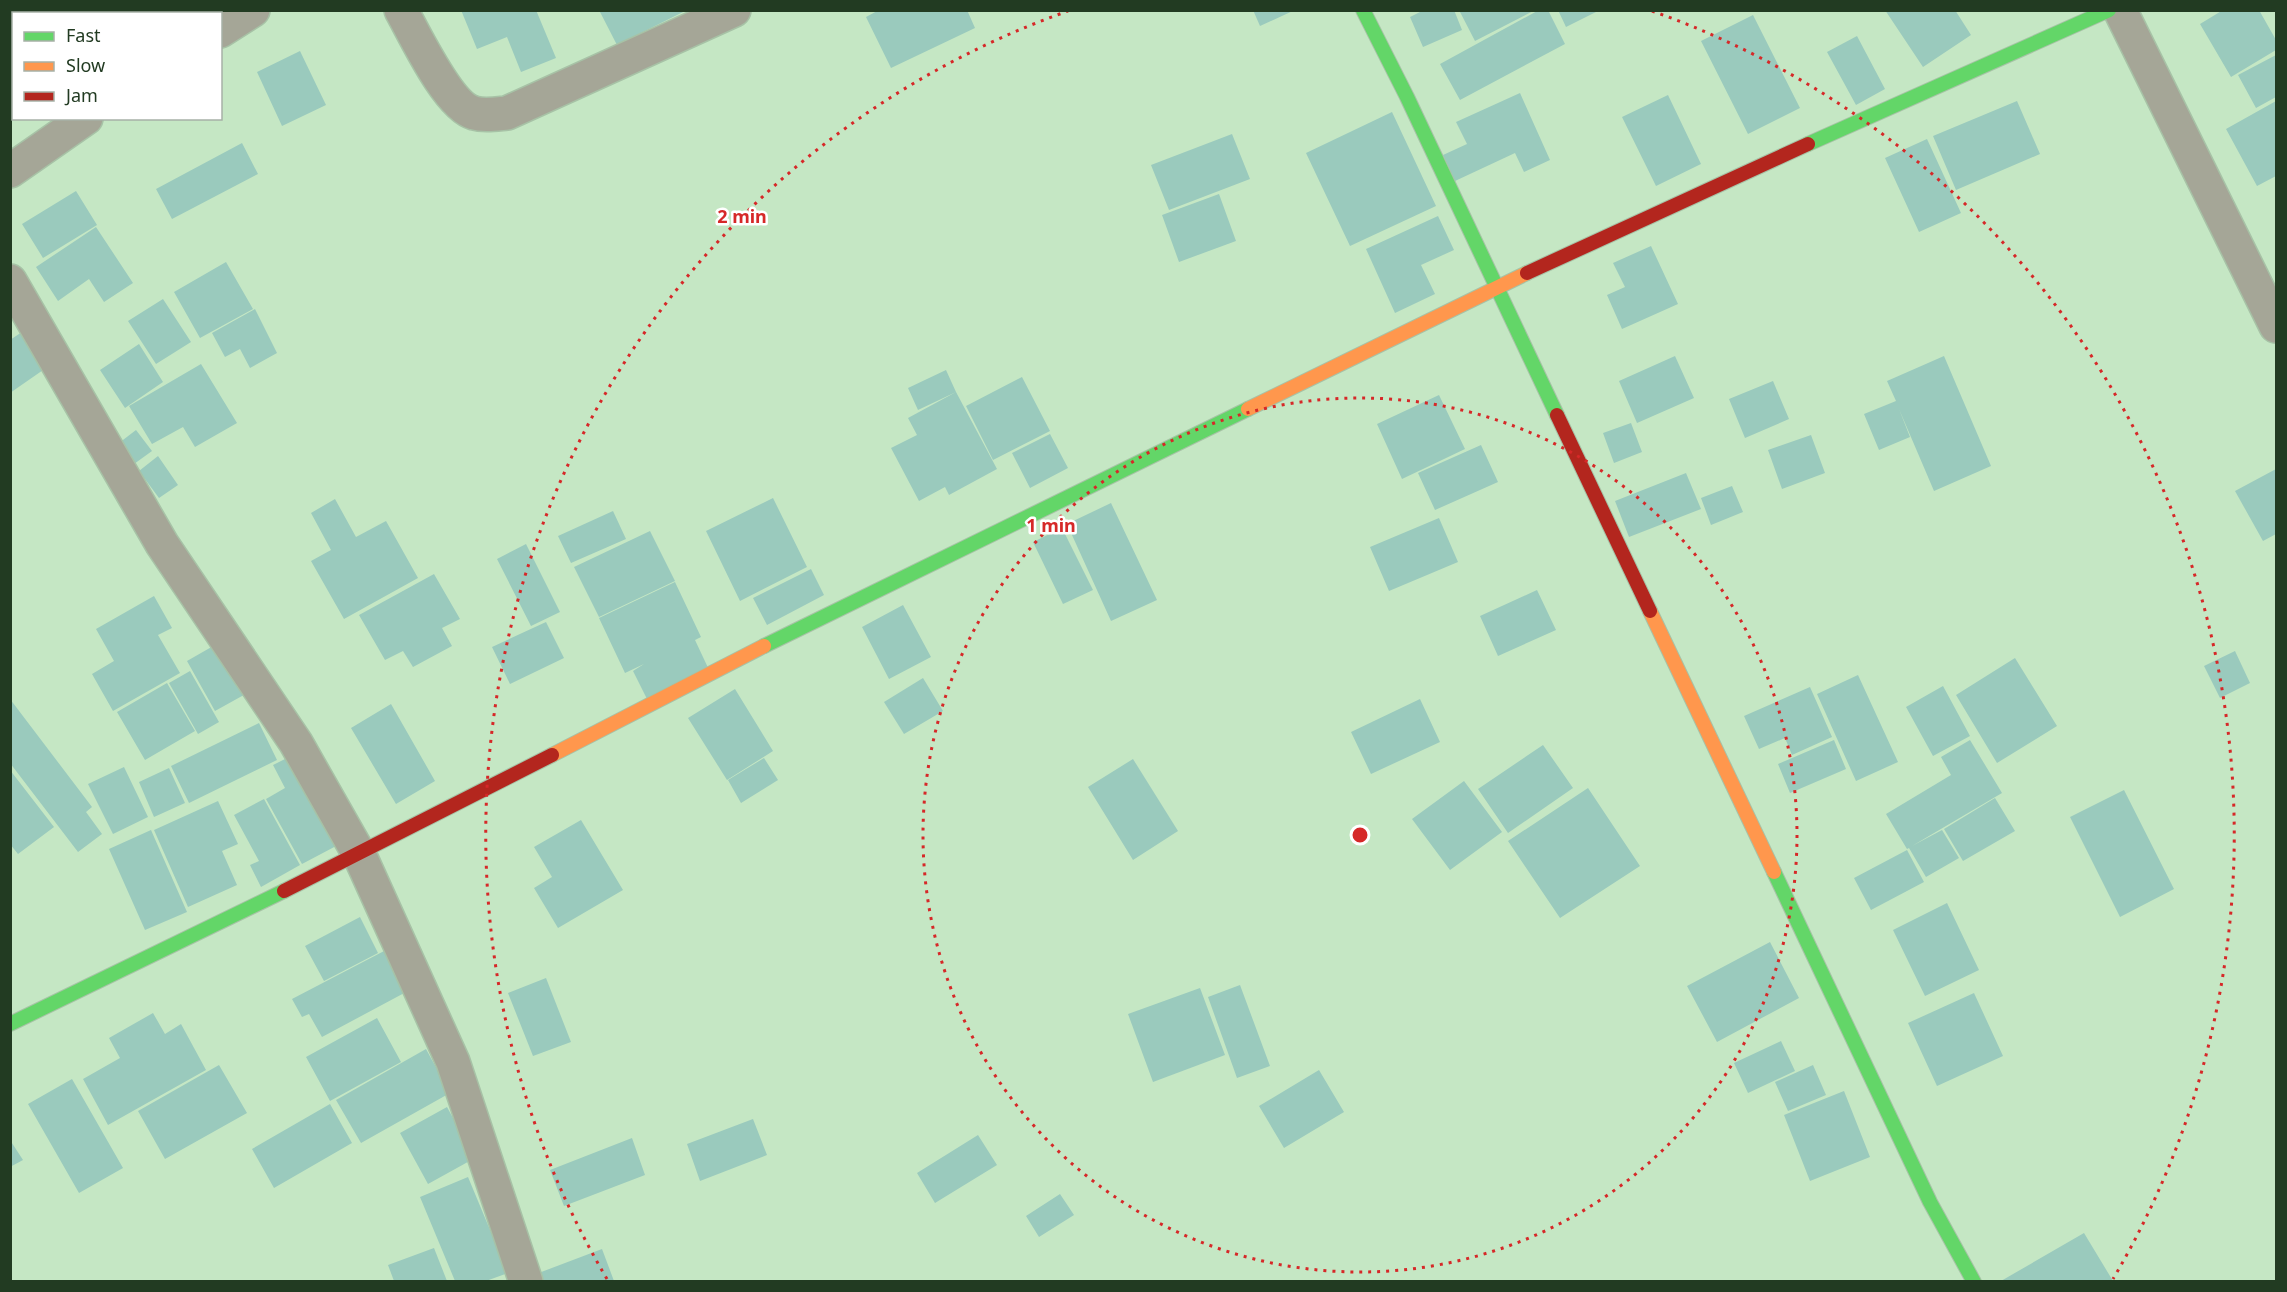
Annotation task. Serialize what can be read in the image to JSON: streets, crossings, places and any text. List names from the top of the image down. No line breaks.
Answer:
{"legend":["Fast","Slow","Jam"],"rings":["2 min","1 min"]}
